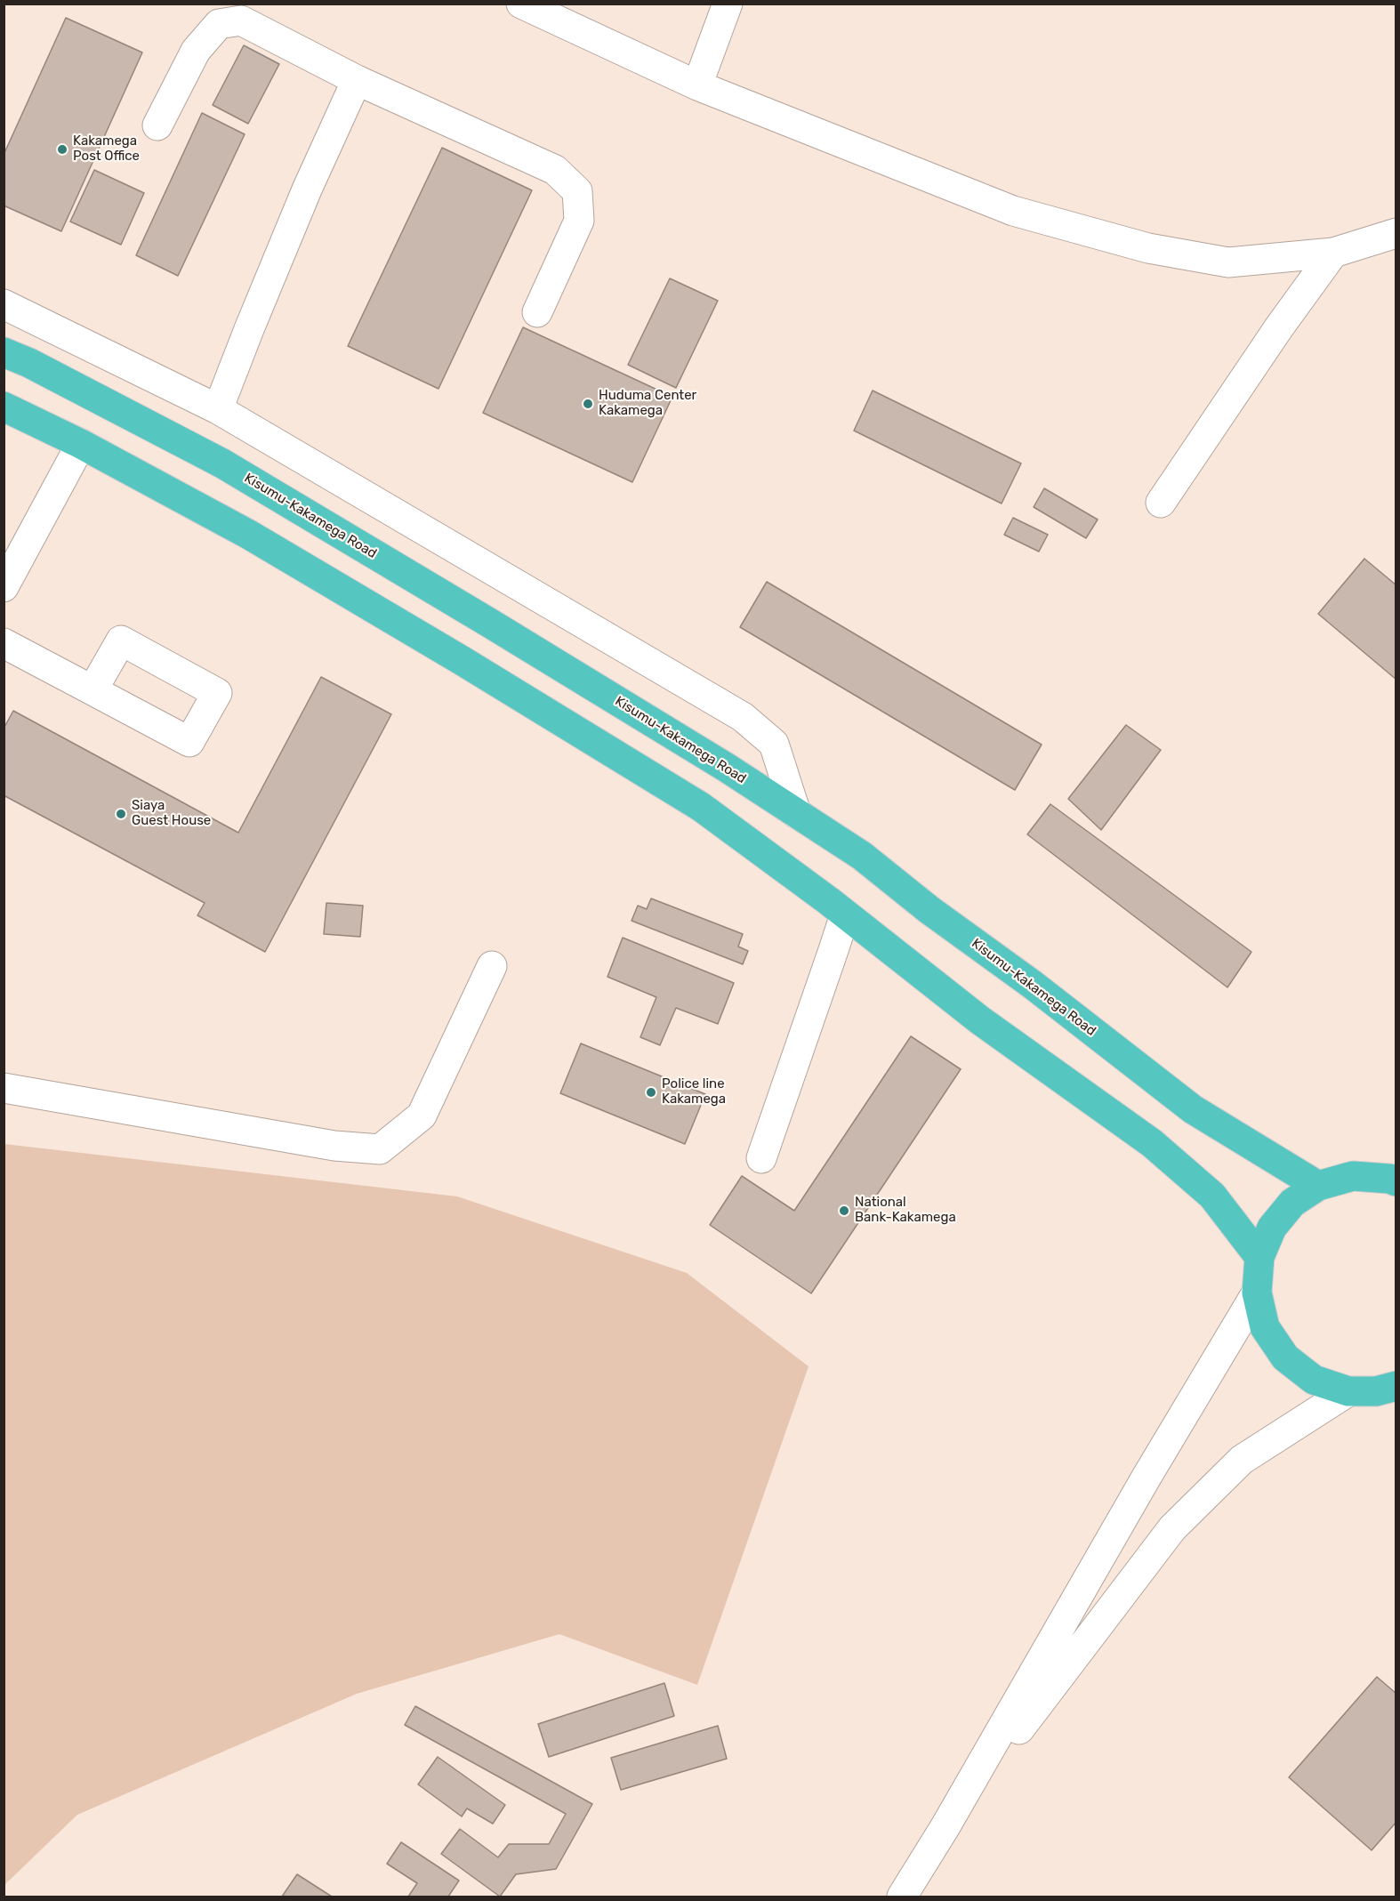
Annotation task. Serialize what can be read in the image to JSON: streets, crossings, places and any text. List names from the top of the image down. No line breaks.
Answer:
{"streets":{"highway":["Kisumu-Kakamega Road"]},"places":["Kakamega Post Office","Huduma Center Kakamega","Siaya Guest House","Police line Kakamega","National Bank-Kakamega"]}
